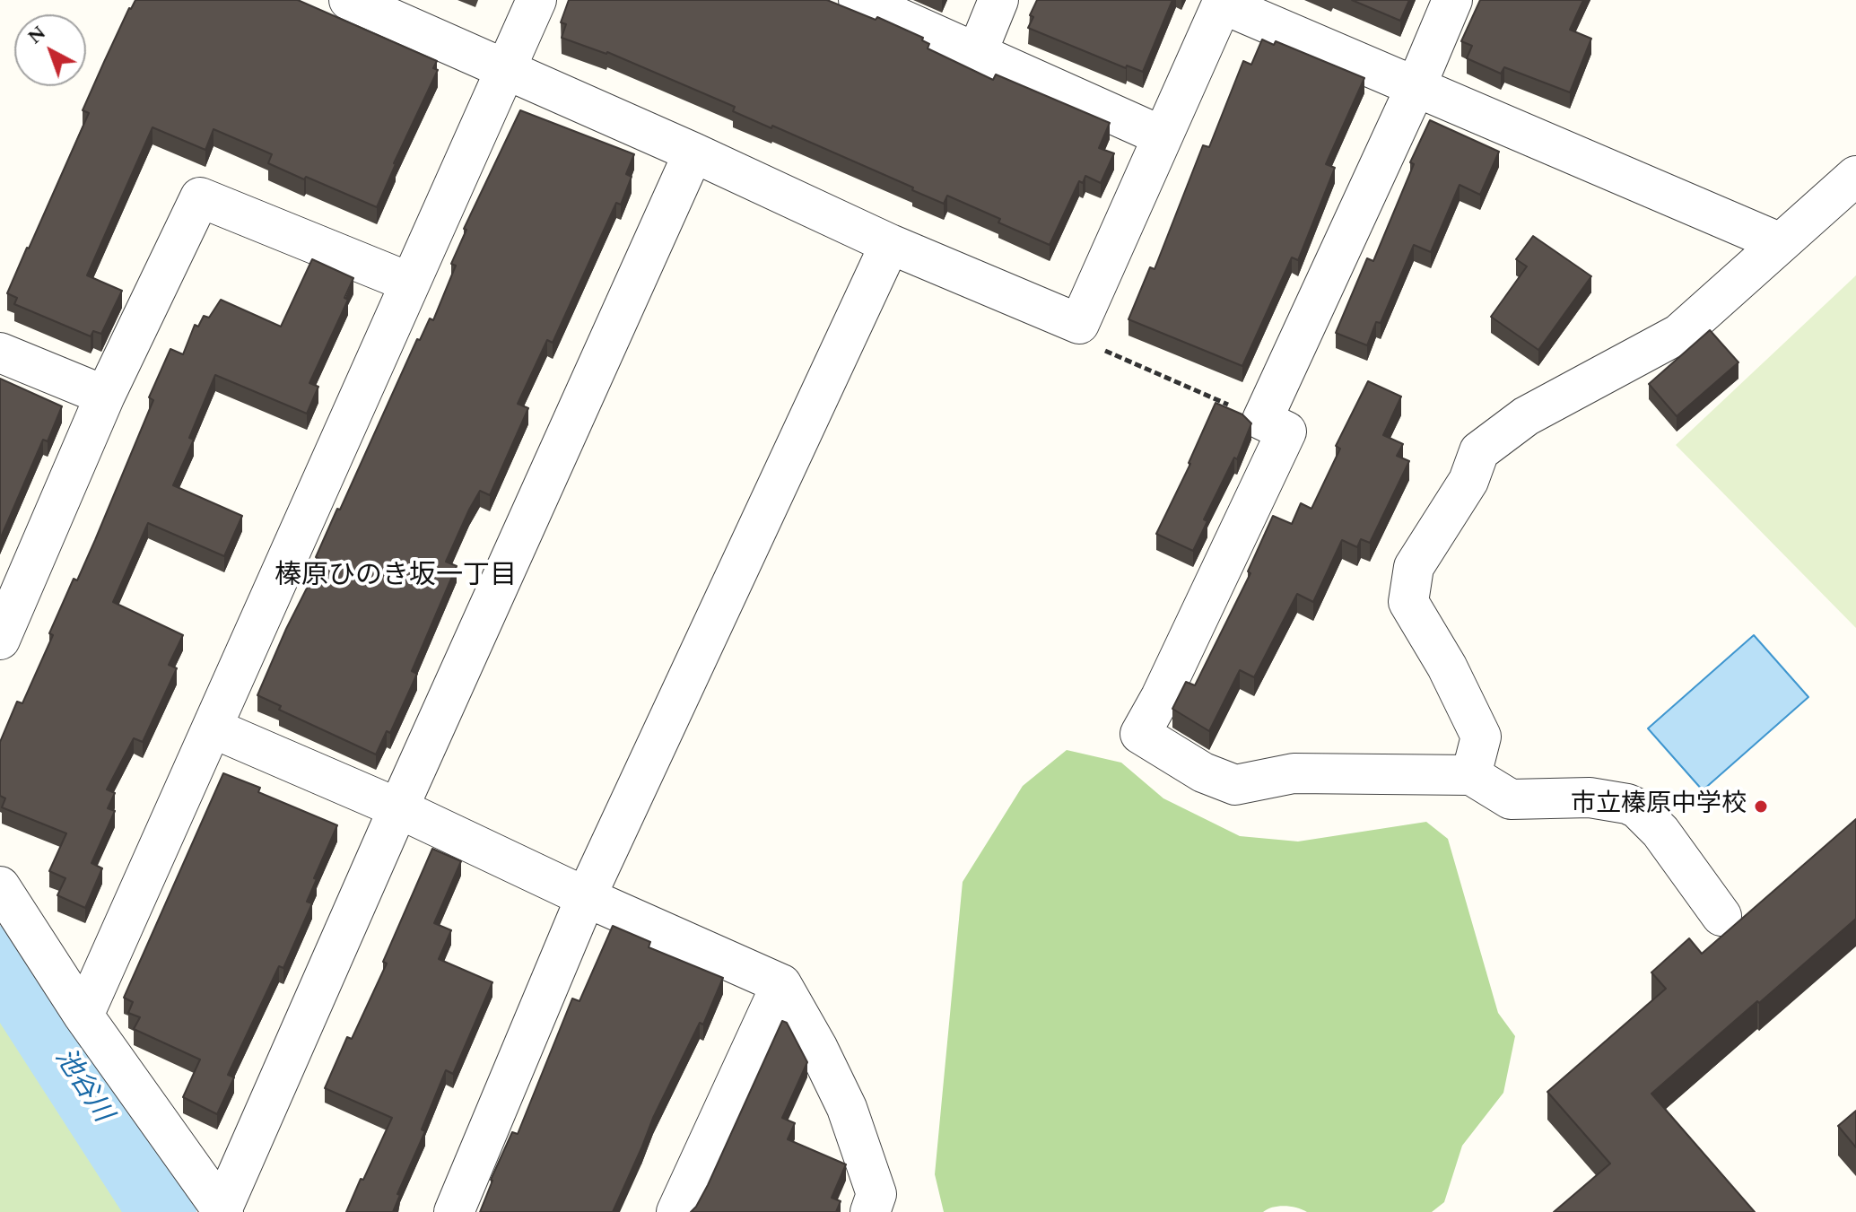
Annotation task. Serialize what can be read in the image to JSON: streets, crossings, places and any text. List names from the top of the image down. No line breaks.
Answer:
{"districts":["榛原ひのき坂一丁目"],"water":["池谷川"],"places":["市立榛原中学校"],"north":"top left"}
